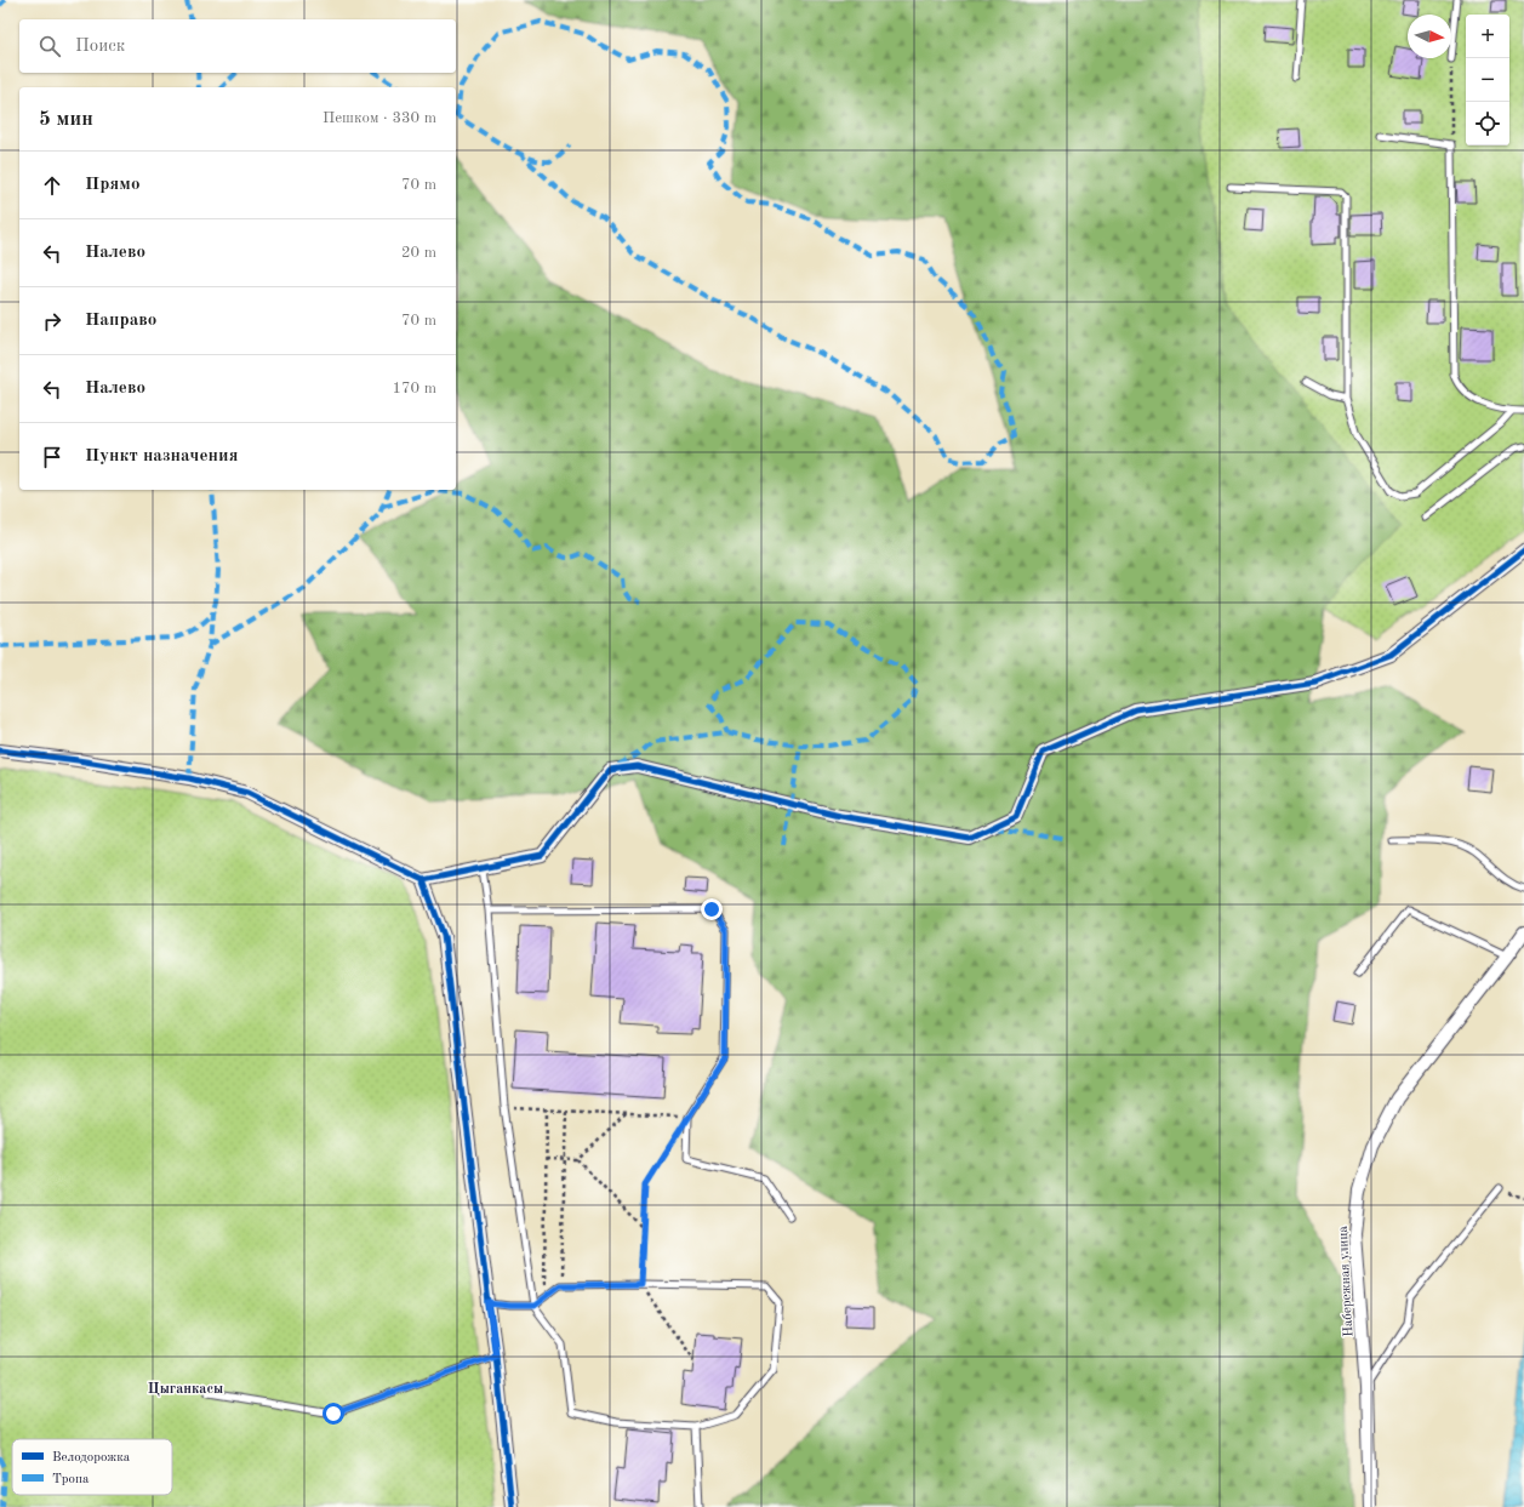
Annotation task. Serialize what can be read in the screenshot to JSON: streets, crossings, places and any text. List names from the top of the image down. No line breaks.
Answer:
{"streets":{"street":["Набережная улица"]},"districts":["Цыганкасы"],"legend":["Велодорожка","Тропа"],"north":"right","page":{"map_buttons":["+","−"],"search":"Поиск","heading":["5 мин","Пешком · 330 m"],"list":[["Прямо","70 m"],["Налево","20 m"],["Направо","70 m"],["Налево","170 m"],"Пункт назначения"]}}
